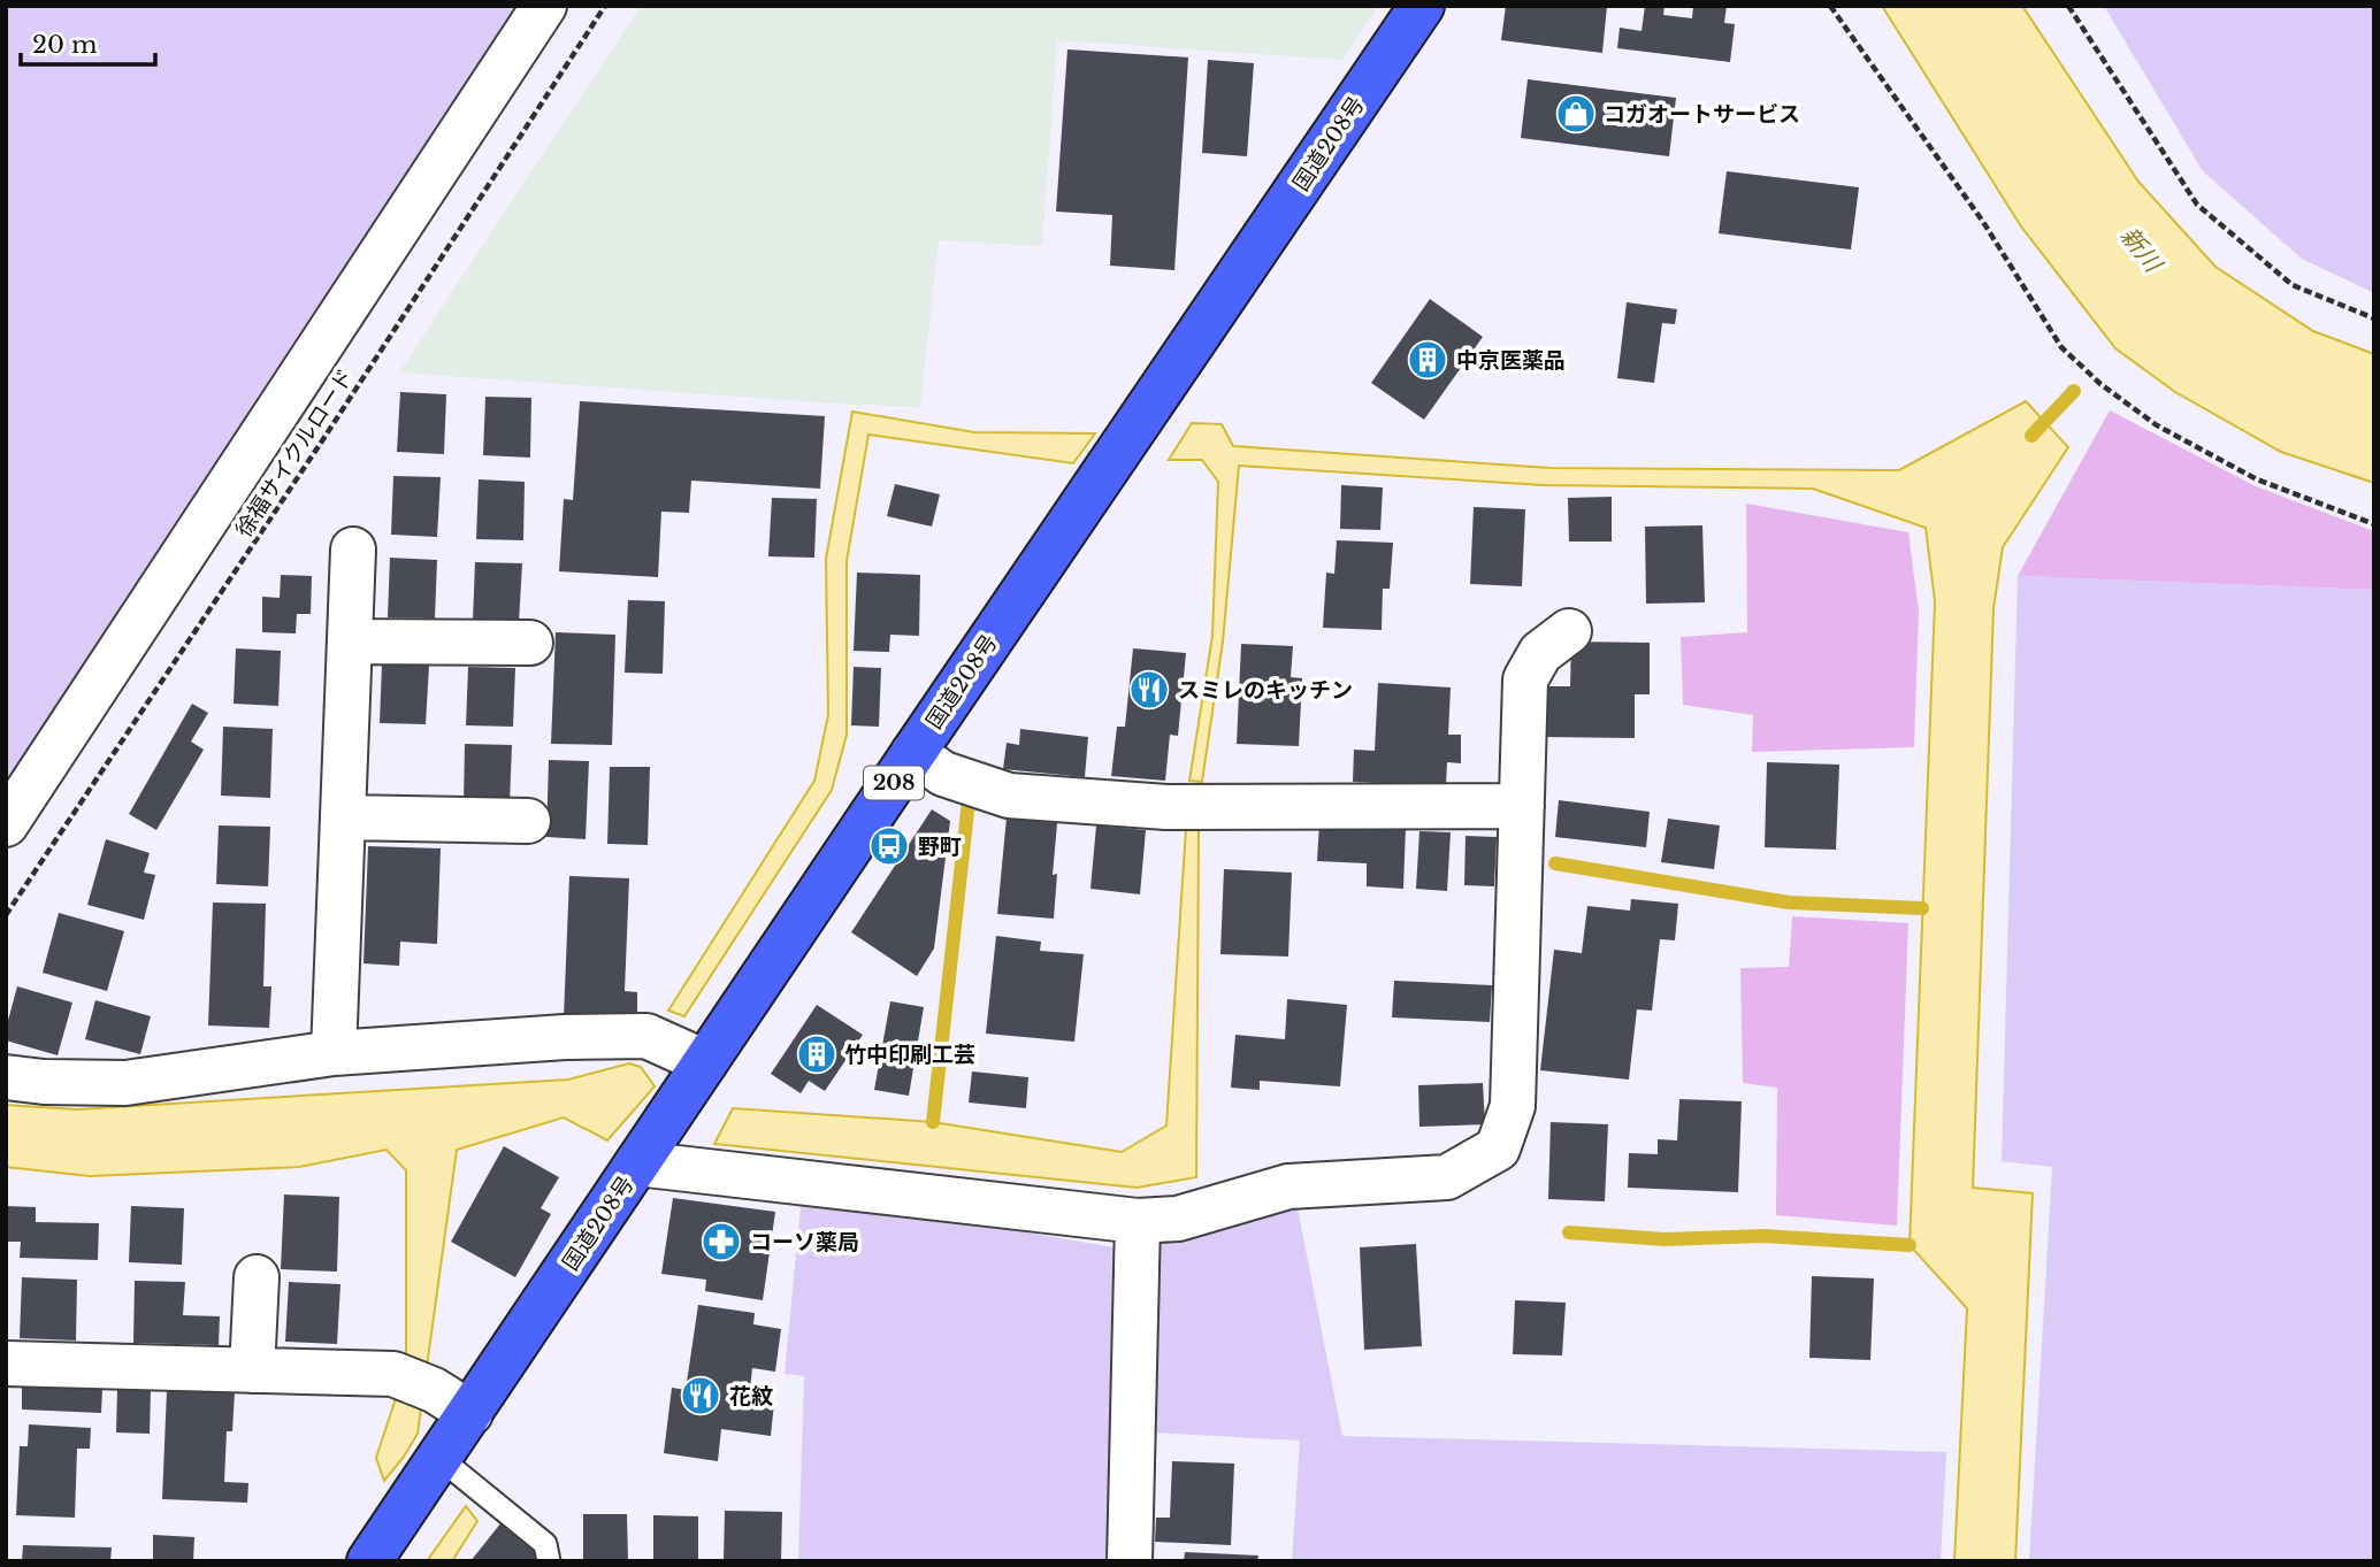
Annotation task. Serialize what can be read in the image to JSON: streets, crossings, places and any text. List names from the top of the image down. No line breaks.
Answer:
{"streets":{"highway":["国道208号","208"],"path":["徐福サイクルロード"]},"water":["新川"],"places":{"shop":["コガオートサービス"],"building":["中京医薬品","竹中印刷工芸"],"restaurant":["スミレのキッチン","花紋"],"bus stop":["野町"],"pharmacy":["コーソ薬局"]},"scale_bar":"20 m"}
